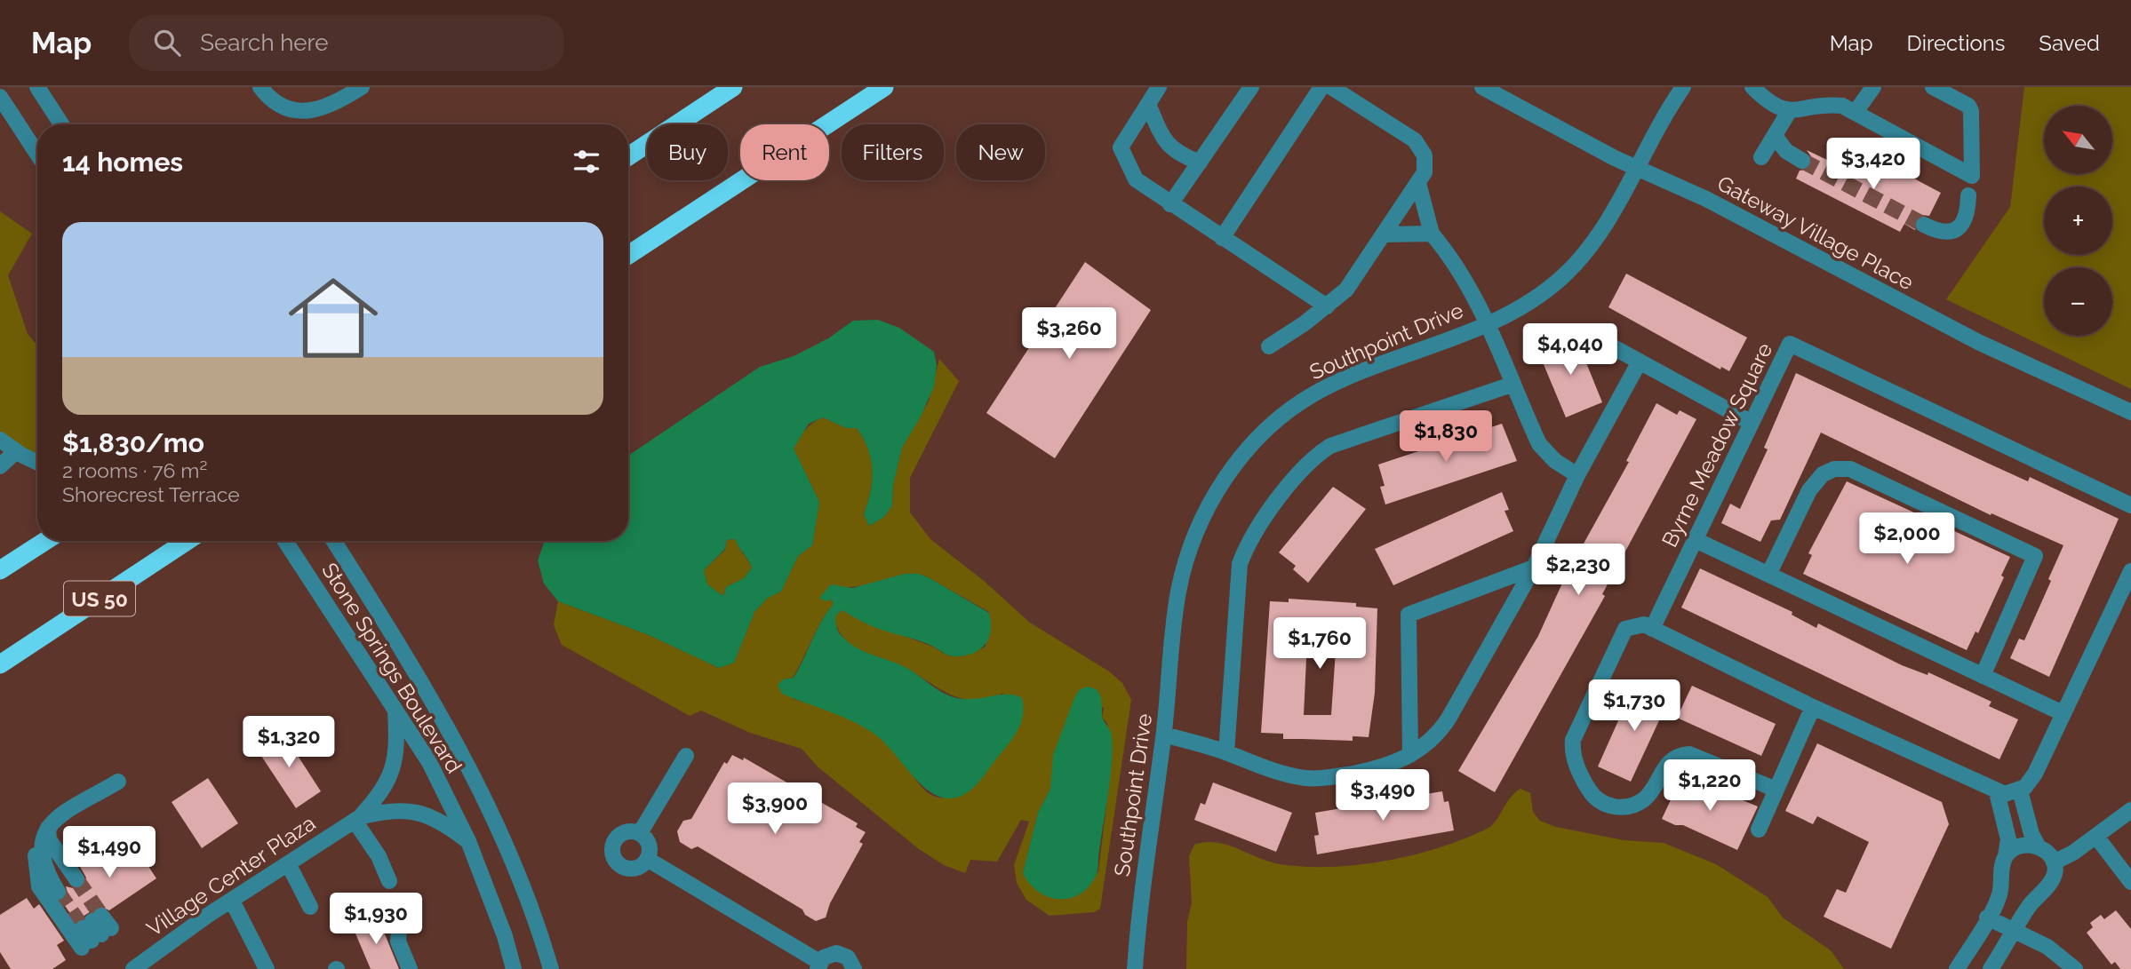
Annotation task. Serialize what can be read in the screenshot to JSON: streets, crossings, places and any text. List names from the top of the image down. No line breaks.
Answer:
{"streets":{"highway":["US 50"],"street":["Gateway Village Place","Southpoint Drive","Byrne Meadow Square","Stone Springs Boulevard","Village Center Plaza"]},"crossings":[["Gateway Village Place","Southpoint Drive"]],"north":"top left","page":{"header":"Map","search":"Search here","nav":["Map","Directions","Saved"],"map_buttons":["+","−"],"chip":["Buy","Rent","Filters","New"],"heading":"14 homes","price":["$3,420","$3,260","$4,040","$1,830","$2,000","$2,230","$1,760","$1,730","$1,320","$1,220","$3,490","$3,900","$1,490","$1,930"],"list":[{"name":"$1,830/mo","note":"2 rooms · 76 m² · Shorecrest Terrace"}]}}
